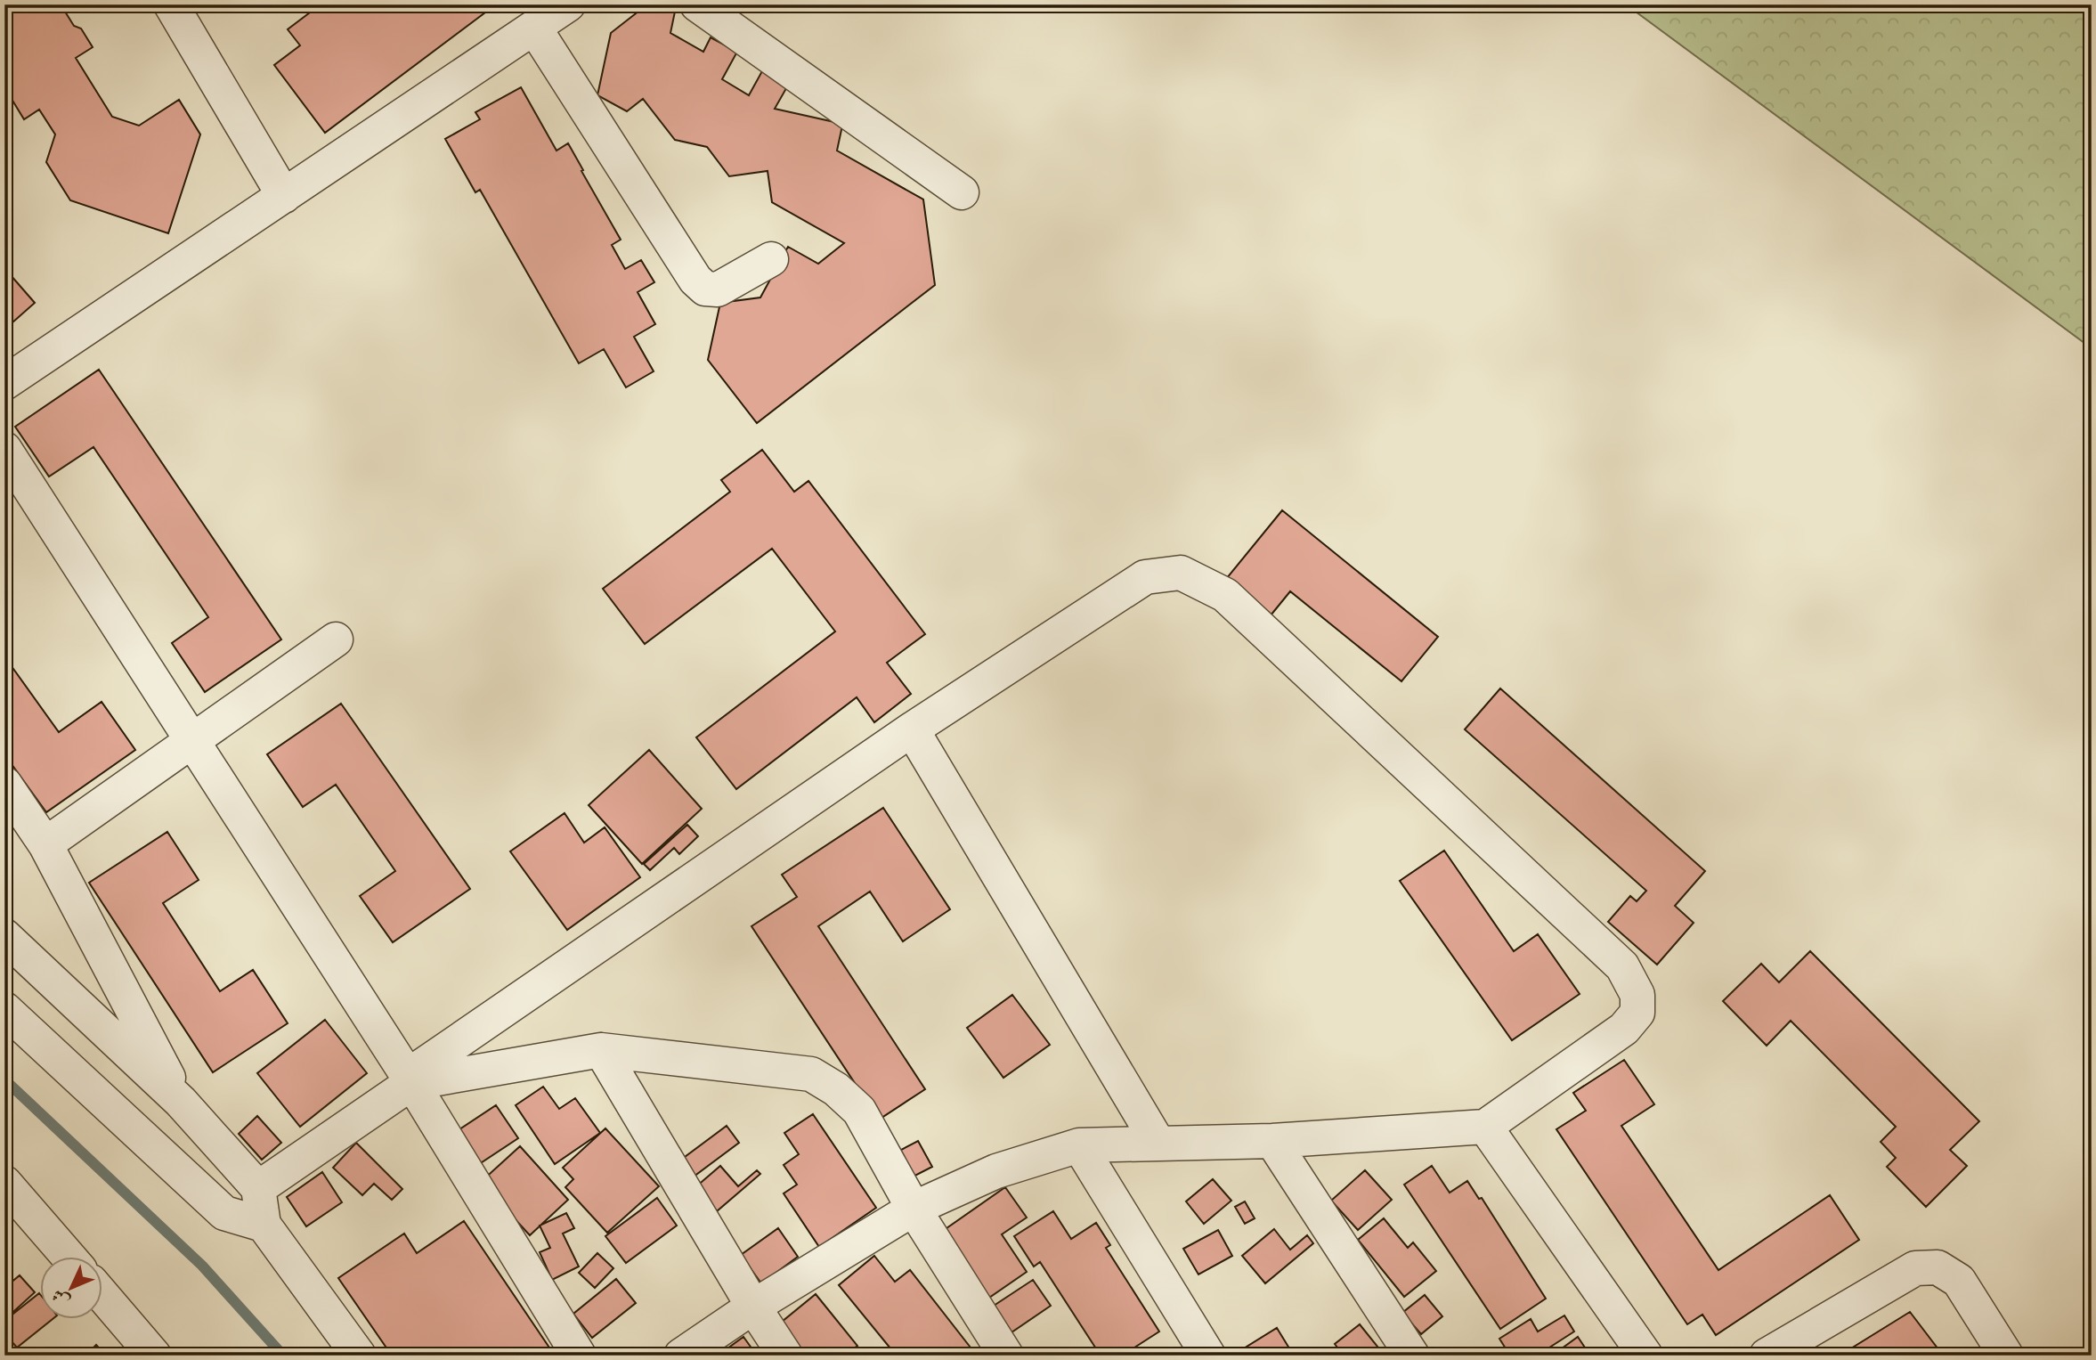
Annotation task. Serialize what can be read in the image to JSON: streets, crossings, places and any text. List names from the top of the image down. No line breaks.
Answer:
{"north":"bottom left"}
